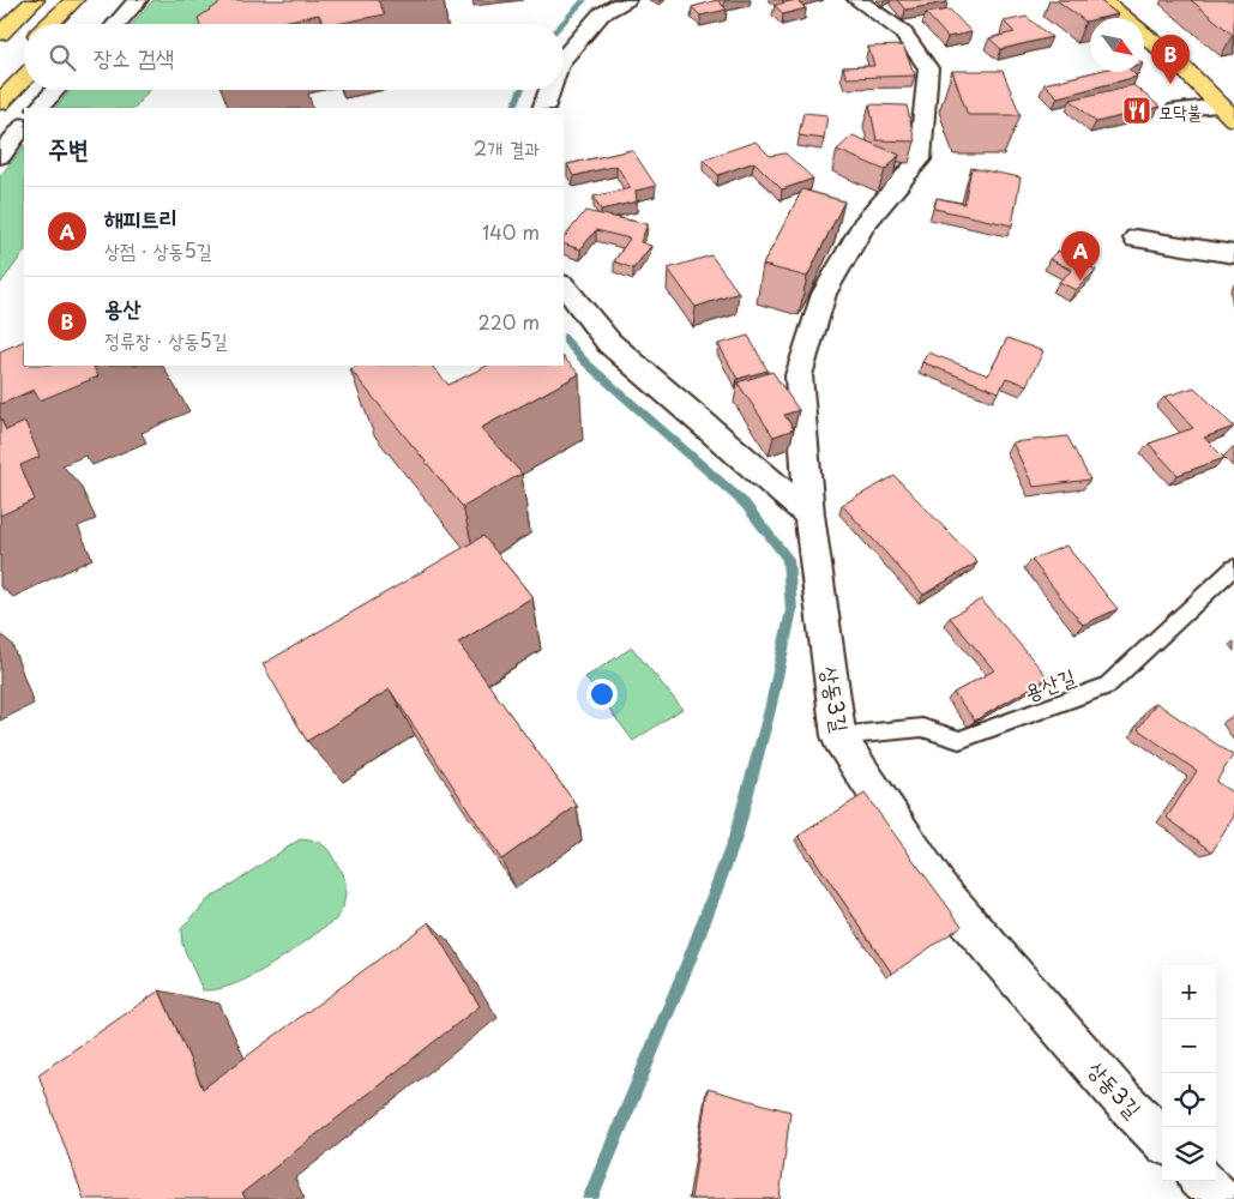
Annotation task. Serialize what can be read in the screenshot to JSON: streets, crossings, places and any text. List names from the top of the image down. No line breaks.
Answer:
{"streets":{"street":["상동3길"],"lane":["용산길"]},"crossings":[["용산길","상동3길"]],"places":{"restaurant":["모닥불"]},"north":"bottom right","page":{"search":"장소 검색","pins":["B","A"],"heading":["주변","2개 결과"],"list":[{"mark":"A","name":"해피트리","note":"상점 · 상동5길","value":"140 m"},{"mark":"B","name":"용산","note":"정류장 · 상동5길","value":"220 m"}],"map_buttons":["+","−"]}}
